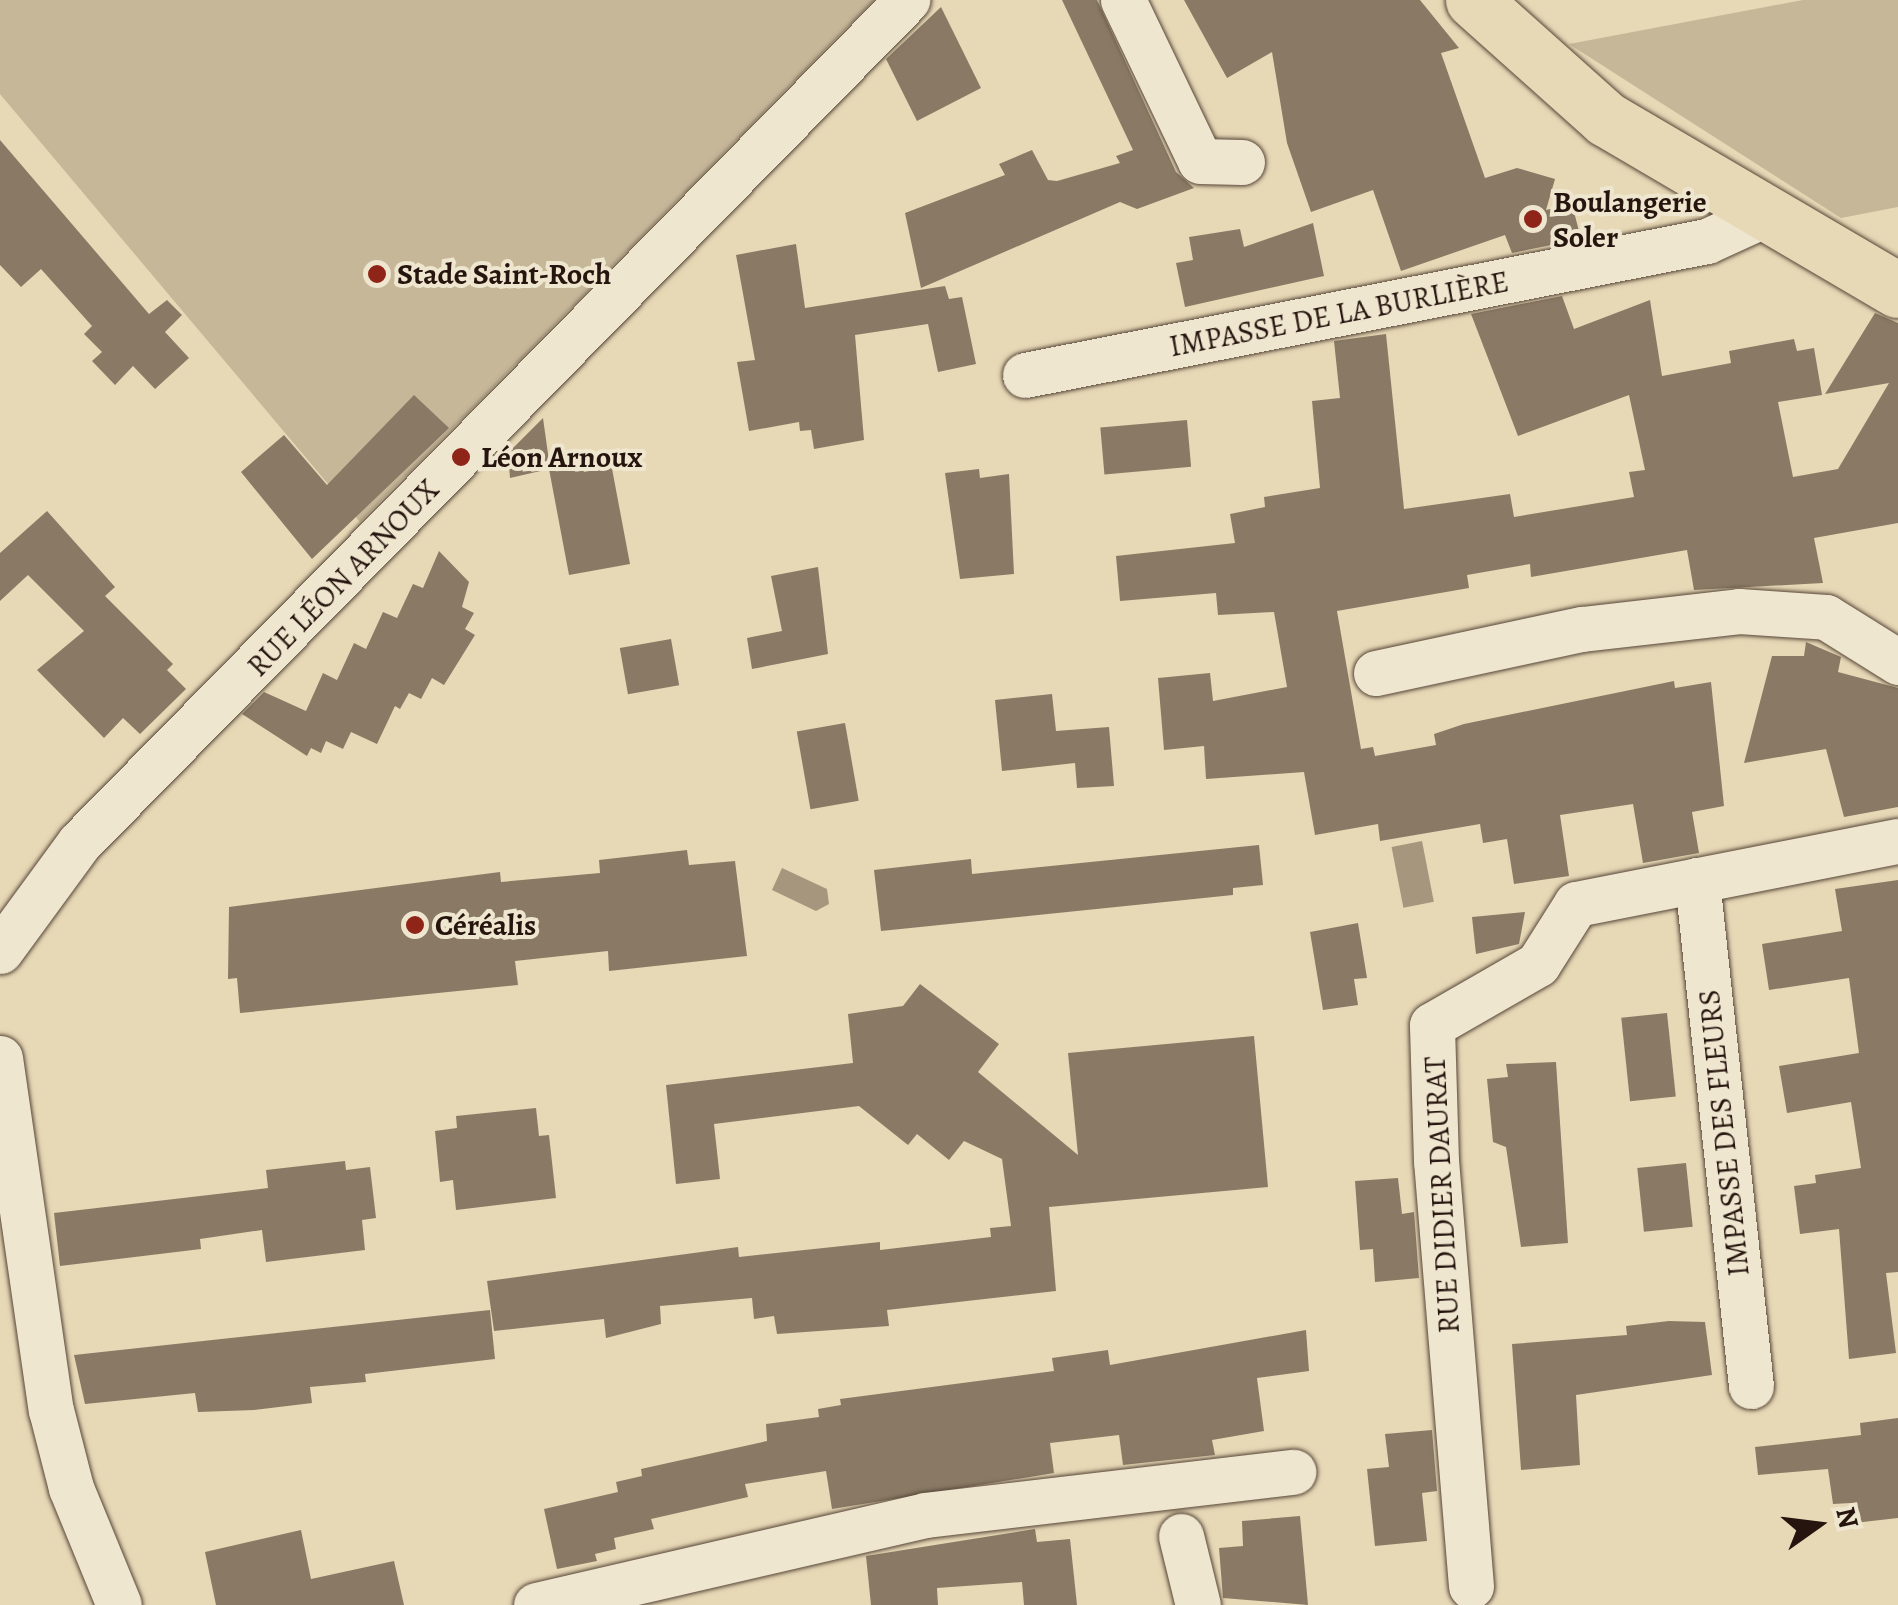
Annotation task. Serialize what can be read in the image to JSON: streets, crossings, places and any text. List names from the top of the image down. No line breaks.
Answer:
{"streets":{"street":["IMPASSE DE LA BURLIÈRE","RUE LÉON ARNOUX","IMPASSE DES FLEURS","RUE DIDIER DAURAT"]},"crossings":[["IMPASSE DES FLEURS","RUE DIDIER DAURAT"]],"places":["Boulangerie Soler","Stade Saint-Roch","Léon Arnoux","Céréalis"],"north":"right"}
